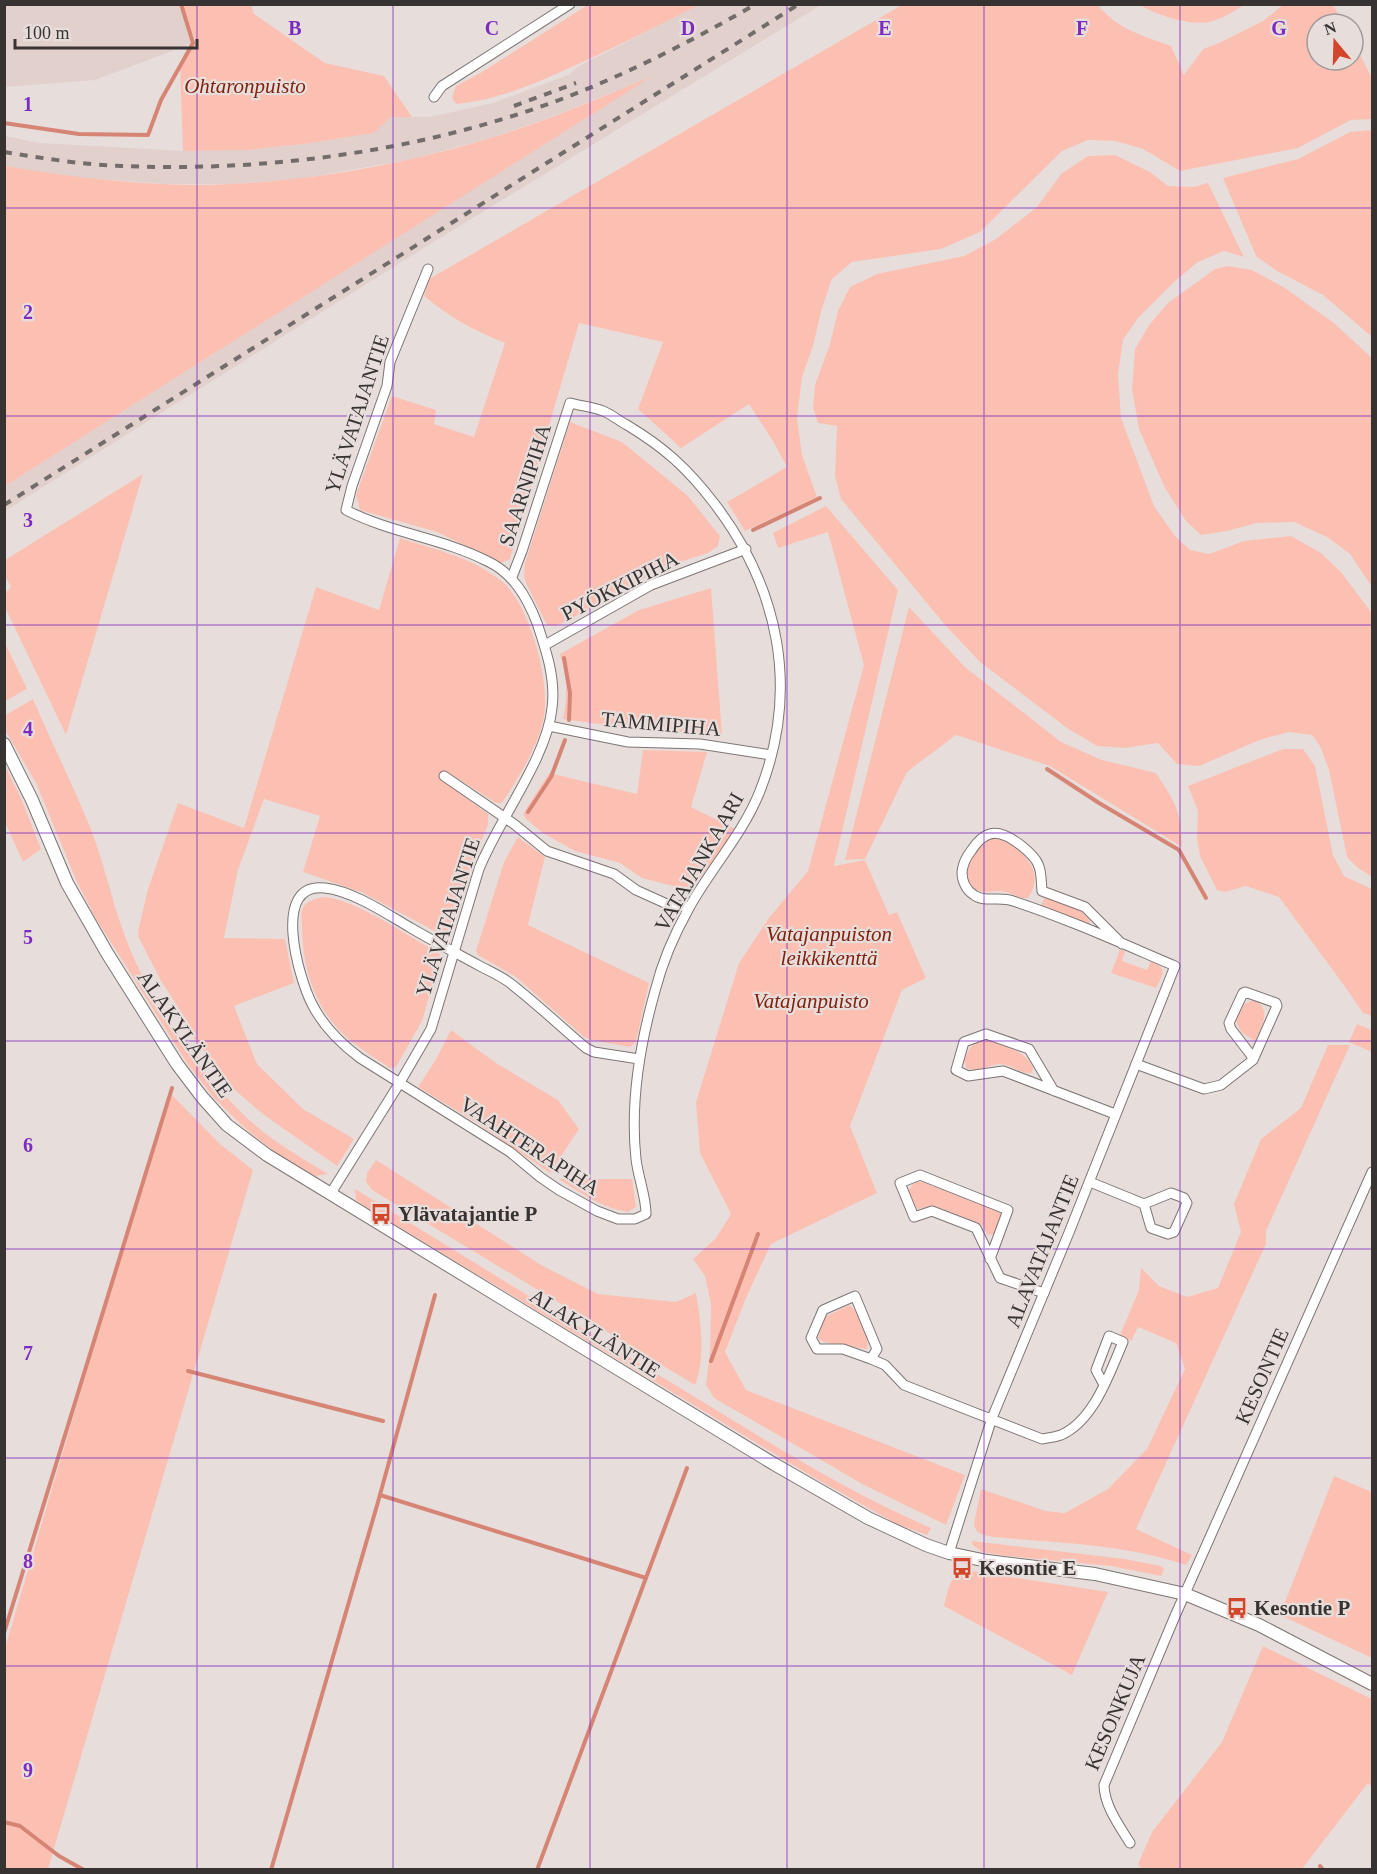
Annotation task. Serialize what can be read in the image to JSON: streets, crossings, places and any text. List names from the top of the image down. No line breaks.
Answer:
{"streets":{"street":["YLÄVATAJANTIE","SAARNIPIHA","PYÖKKIPIHA","TAMMIPIHA","VATAJANKAARI","ALAKYLÄNTIE","VAAHTERAPIHA","ALAVATAJANTIE","KESONTIE","KESONKUJA"]},"crossings":[["YLÄVATAJANTIE","SAARNIPIHA"],["YLÄVATAJANTIE","PYÖKKIPIHA"],["YLÄVATAJANTIE","TAMMIPIHA"],["YLÄVATAJANTIE","ALAKYLÄNTIE"],["YLÄVATAJANTIE","VAAHTERAPIHA"],["SAARNIPIHA","VATAJANKAARI"],["PYÖKKIPIHA","VATAJANKAARI"],["TAMMIPIHA","VATAJANKAARI"],["VATAJANKAARI","VAAHTERAPIHA"],["ALAKYLÄNTIE","ALAVATAJANTIE"],["ALAKYLÄNTIE","KESONTIE"],["ALAKYLÄNTIE","KESONKUJA"],["KESONTIE","KESONKUJA"]],"parks":["Ohtaronpuisto","Vatajanpuiston leikkikenttä","Vatajanpuisto"],"places":{"bus stop":["Ylävatajantie P","Kesontie E","Kesontie P"]},"scale_bar":"100 m","north":"top","grid":{"columns":["B","C","D","E","F","G"],"rows":["1","2","3","4","5","6","7","8","9"]}}
